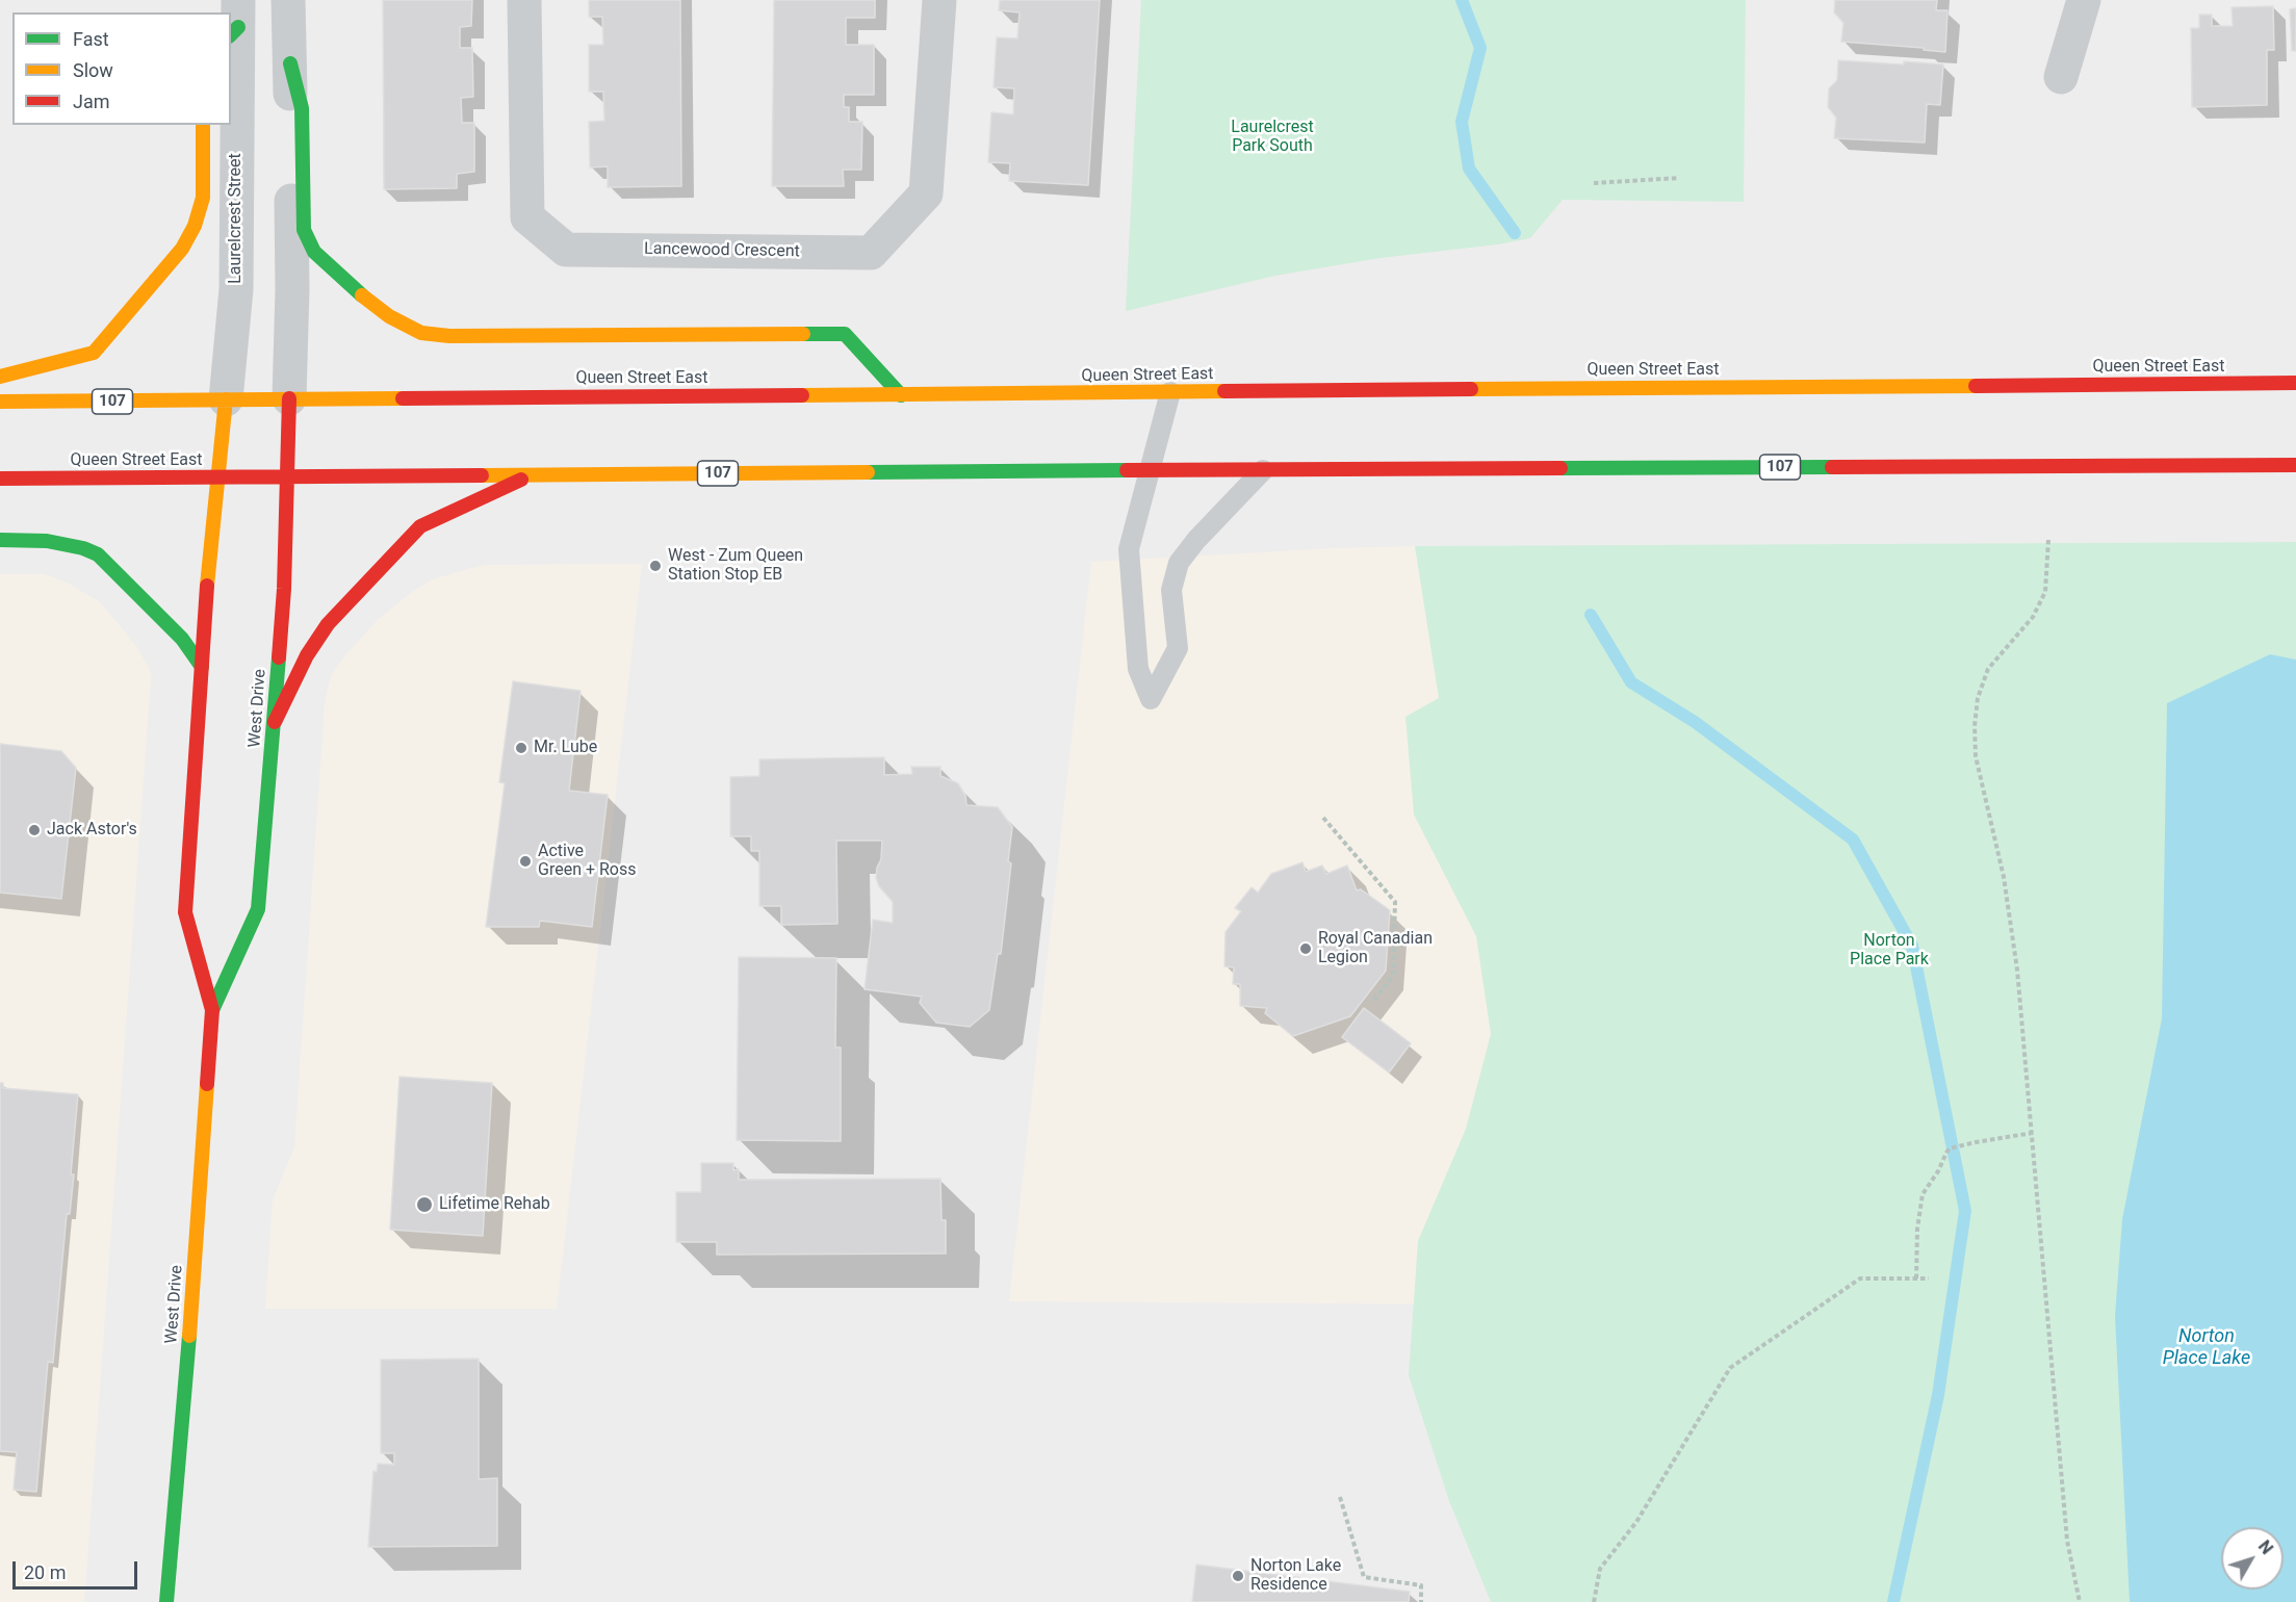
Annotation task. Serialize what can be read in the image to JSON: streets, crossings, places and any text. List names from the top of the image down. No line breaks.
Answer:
{"streets":{"main road":["Queen Street East","107","West Drive"],"street":["Laurelcrest Street","Lancewood Crescent"]},"crossings":[["Laurelcrest Street","Queen Street East"],["Laurelcrest Street","West Drive"],["Queen Street East","West Drive"]],"water":["Norton Place Lake"],"parks":["Laurelcrest Park South","Norton Place Park"],"places":["West - Zum Queen Station Stop EB","Mr. Lube","Jack Astor's","Active Green + Ross","Royal Canadian Legion","Lifetime Rehab","Norton Lake Residence"],"legend":["Fast","Slow","Jam"],"scale_bar":"20 m","north":"top right"}
